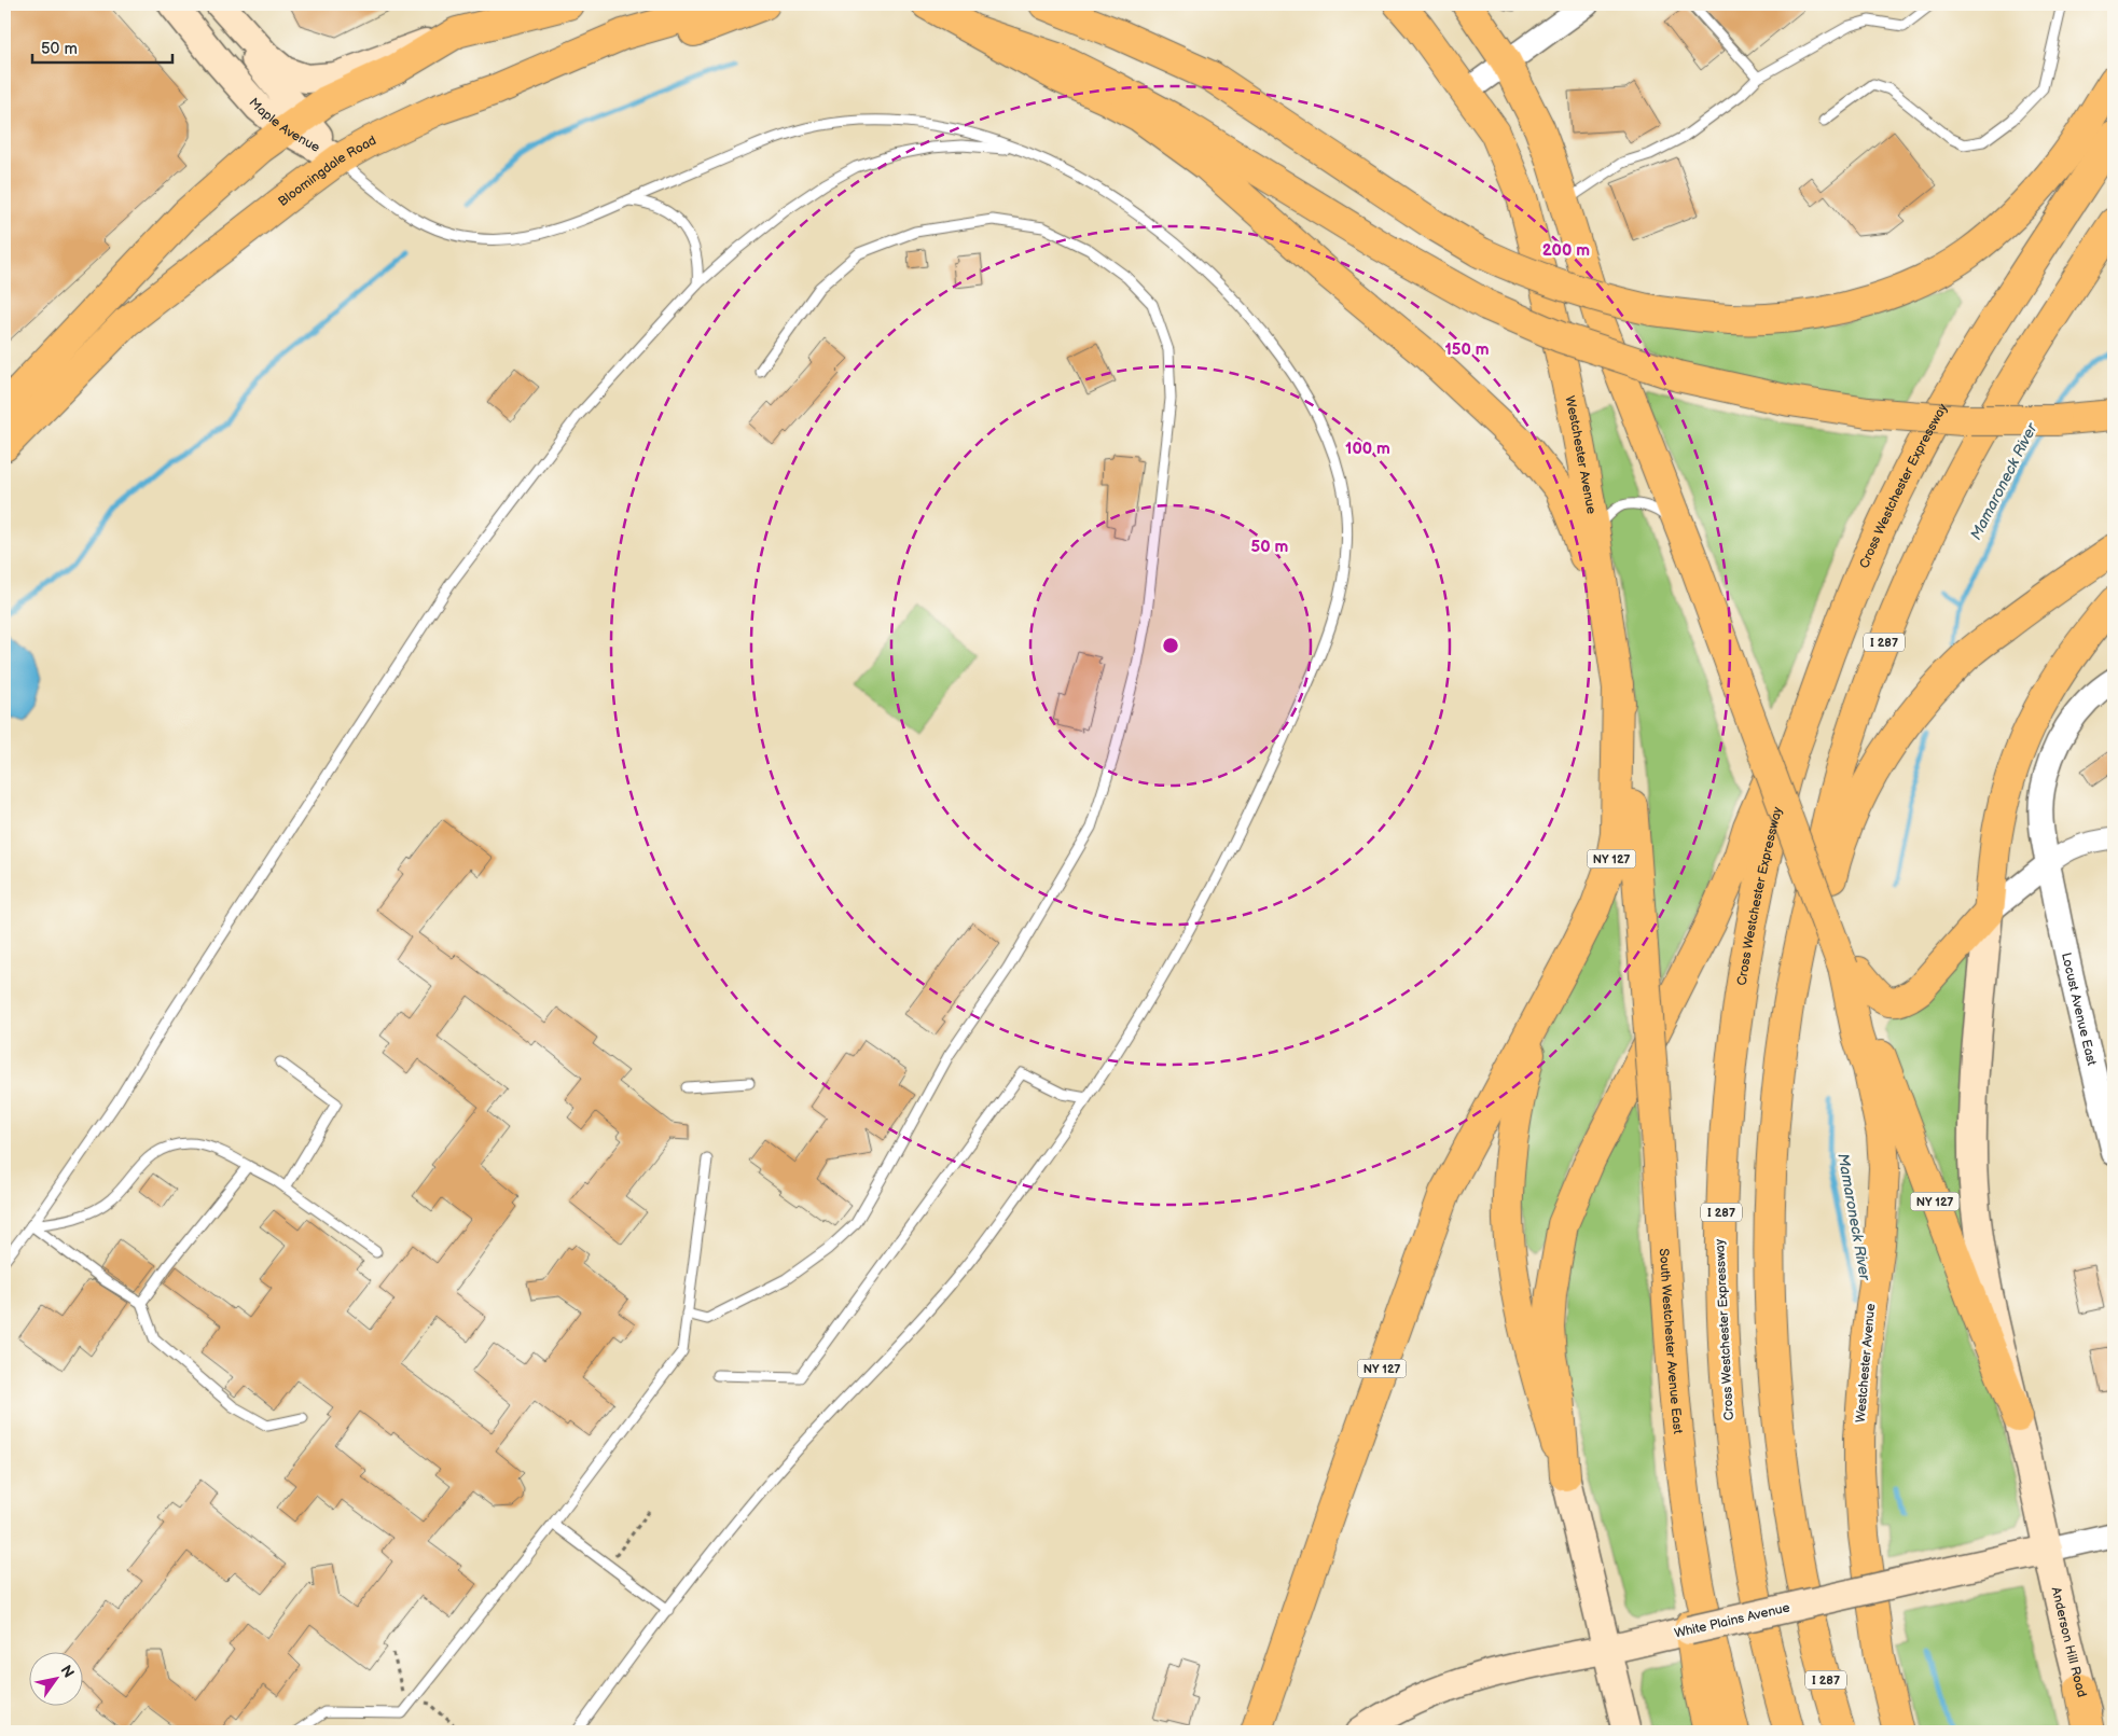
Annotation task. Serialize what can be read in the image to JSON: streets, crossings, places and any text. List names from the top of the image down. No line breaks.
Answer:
{"streets":{"main road":["Maple Avenue","Bloomingdale Road","Westchester Avenue","Cross Westchester Expressway","I 287","NY 127","South Westchester Avenue East","White Plains Avenue","Anderson Hill Road"],"street":["Locust Avenue East"]},"crossings":[["Maple Avenue","Bloomingdale Road"],["Westchester Avenue","NY 127"],["Westchester Avenue","South Westchester Avenue East"],["NY 127","White Plains Avenue"],["NY 127","Anderson Hill Road"],["White Plains Avenue","Anderson Hill Road"]],"water":["Mamaroneck River"],"scale_bar":"50 m","north":"top right","rings":["200 m","150 m","100 m","50 m"]}
